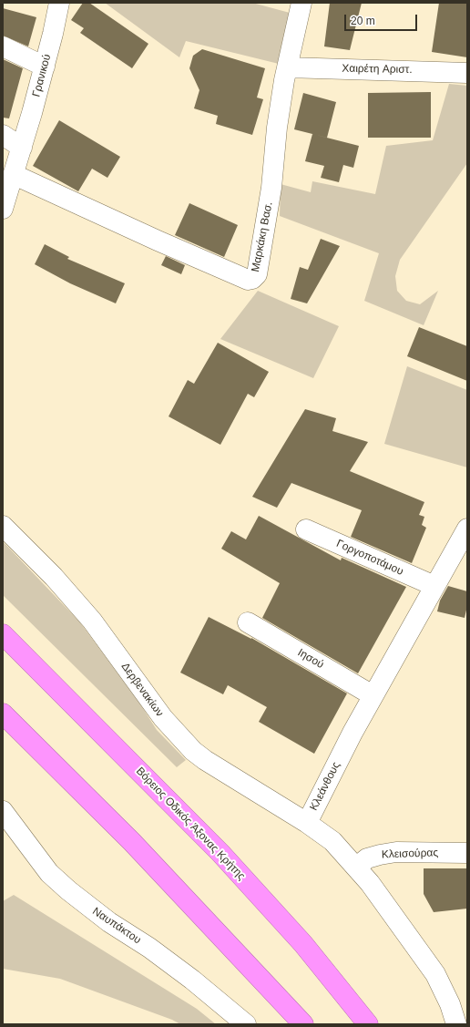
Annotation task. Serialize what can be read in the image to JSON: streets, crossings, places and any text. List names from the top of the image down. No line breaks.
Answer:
{"streets":{"highway":["Βόρειος Οδικός Άξονας Κρήτης"],"street":["Χαιρέτη Αριστ.","Γρανικού","Μαρκάκη Βασ.","Γοργοποτάμου","Ιησού","Δερβενακίων","Κλεάνθους","Κλεισούρας","Ναυπάκτου"]},"crossings":[["Χαιρέτη Αριστ.","Μαρκάκη Βασ."],["Γρανικού","Μαρκάκη Βασ."],["Γοργοποτάμου","Κλεάνθους"],["Ιησού","Κλεάνθους"],["Δερβενακίων","Κλεάνθους"],["Κλεάνθους","Κλεισούρας"]],"scale_bar":"20 m"}
